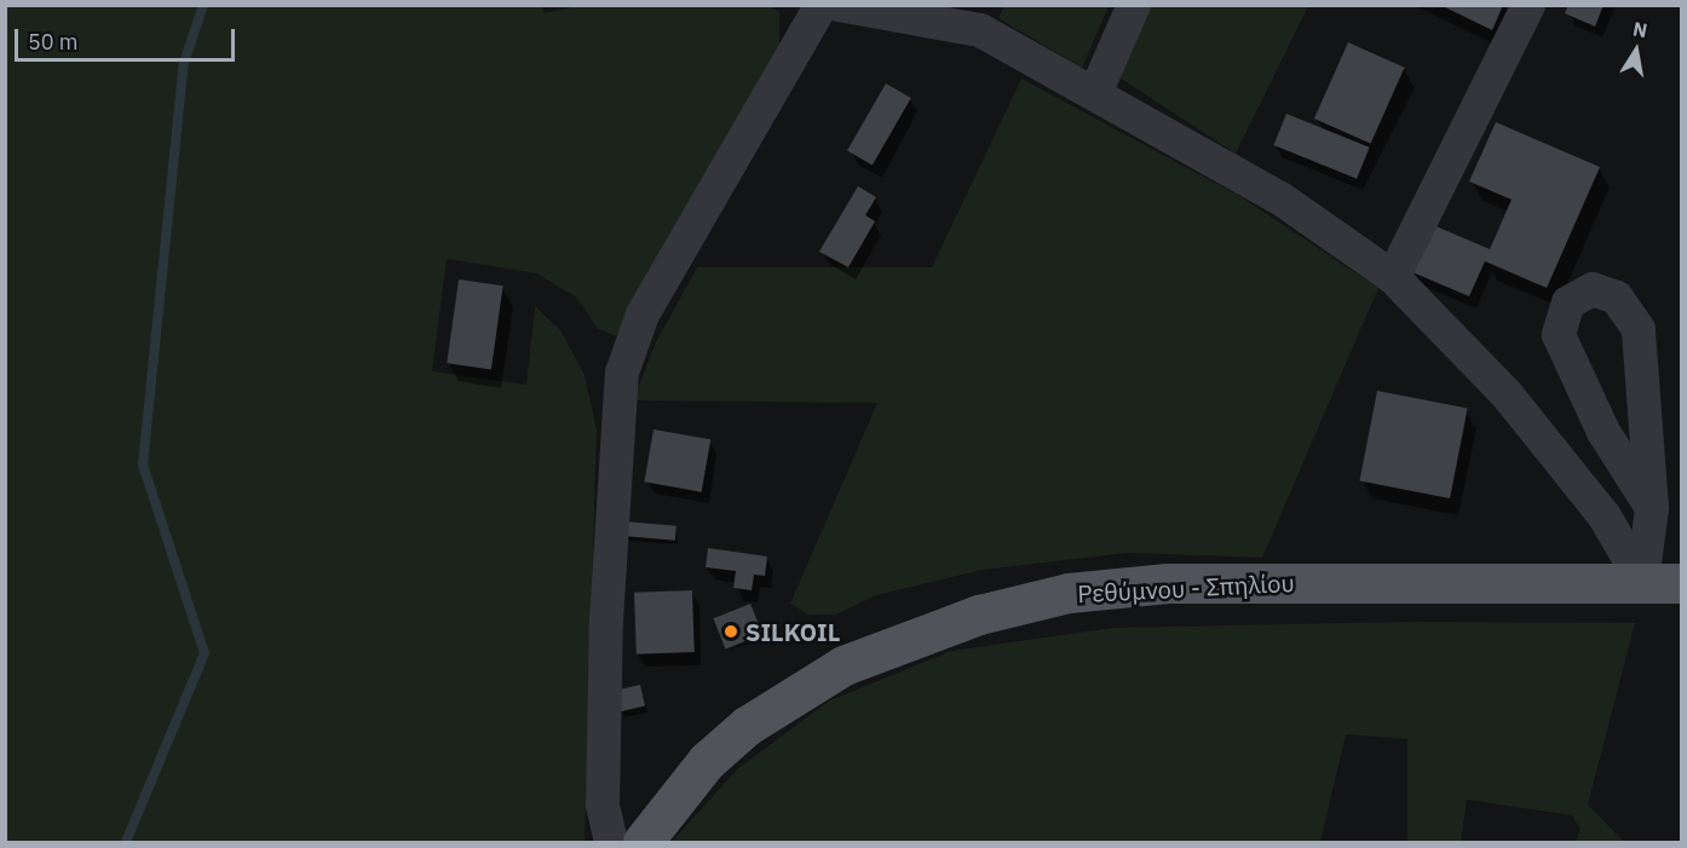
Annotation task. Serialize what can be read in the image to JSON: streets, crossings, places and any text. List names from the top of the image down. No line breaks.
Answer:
{"streets":{"main road":["Ρεθύμνου - Σπηλίου"]},"places":["SILKOIL"],"scale_bar":"50 m","north":"top"}
